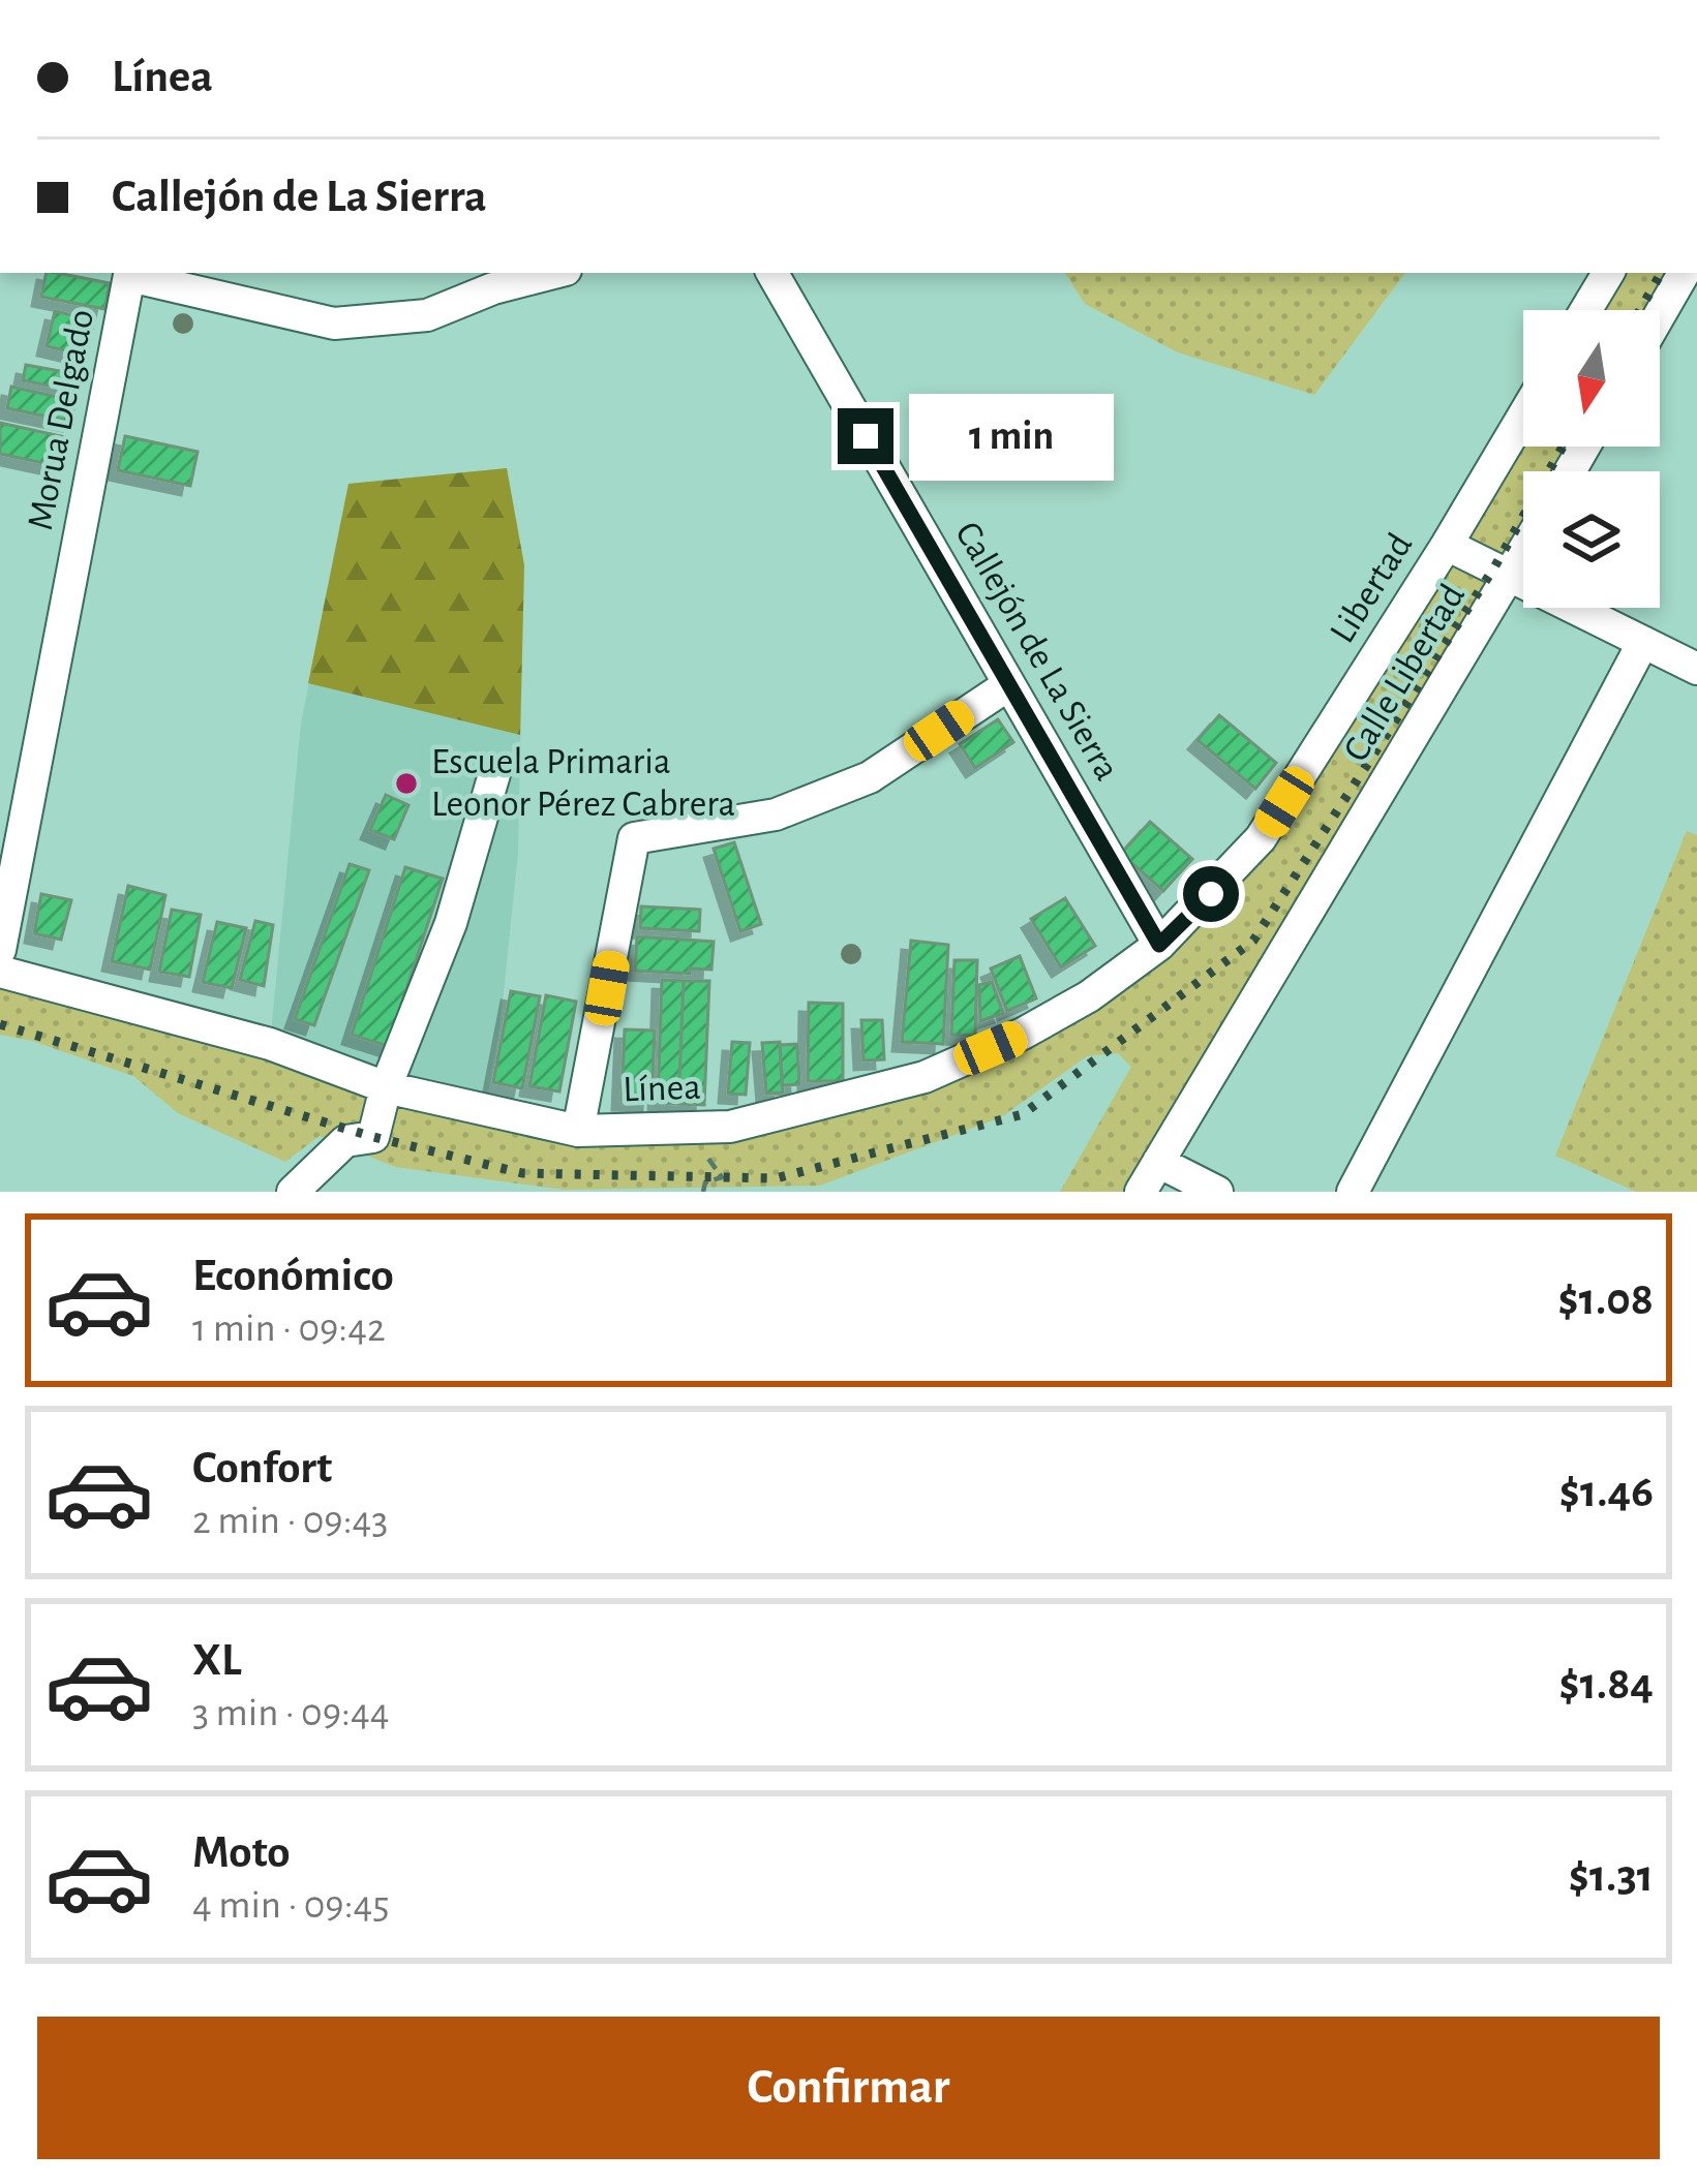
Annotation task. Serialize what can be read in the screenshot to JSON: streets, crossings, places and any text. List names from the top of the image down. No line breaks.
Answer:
{"streets":{"street":["Morua Delgado","Libertad","Callejón de La Sierra","Calle Libertad","Línea"]},"crossings":[["Libertad","Línea"],["Callejón de La Sierra","Línea"]],"places":["Escuela Primaria Leonor Pérez Cabrera"],"north":"bottom","page":{"banner":["Línea","Callejón de La Sierra"],"bubble":"1 min","list":[{"name":"Económico","note":"1 min · 09:42","value":"$1.08"},{"name":"Confort","note":"2 min · 09:43","value":"$1.46"},{"name":"XL","note":"3 min · 09:44","value":"$1.84"},{"name":"Moto","note":"4 min · 09:45","value":"$1.31"}],"buttons":"Confirmar"}}
